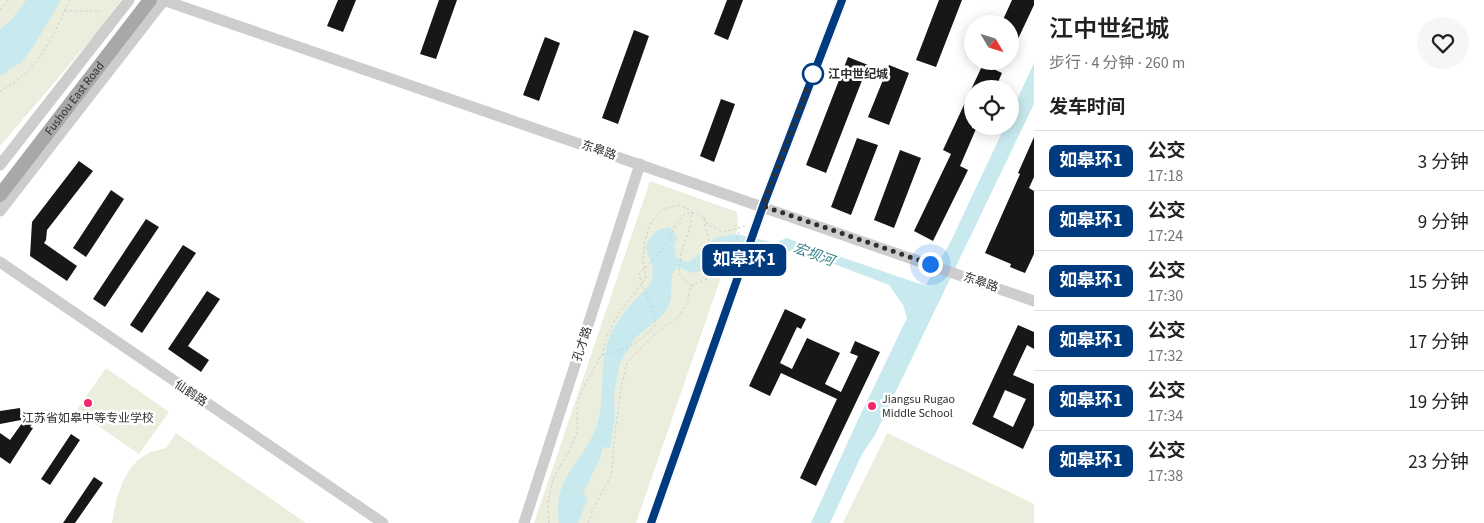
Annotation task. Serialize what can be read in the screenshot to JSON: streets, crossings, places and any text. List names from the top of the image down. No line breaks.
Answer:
{"streets":{"main road":["Fushou East Road"],"street":["东皋路","孔才路","仙鹤路"]},"crossings":[["东皋路","孔才路"]],"water":["宏坝河"],"places":["江中世纪城","江苏省如皋中等专业学校","Jiangsu Rugao Middle School"],"lines":["bus line 如皋环1"],"north":"bottom right","page":{"on_map":"如皋环1","heading":[["江中世纪城","步行 · 4 分钟 · 260 m"],"发车时间"],"list":[{"mark":"如皋环1","name":"公交","note":"17:18","value":"3 分钟"},{"mark":"如皋环1","name":"公交","note":"17:24","value":"9 分钟"},{"mark":"如皋环1","name":"公交","note":"17:30","value":"15 分钟"},{"mark":"如皋环1","name":"公交","note":"17:32","value":"17 分钟"},{"mark":"如皋环1","name":"公交","note":"17:34","value":"19 分钟"},{"mark":"如皋环1","name":"公交","note":"17:38","value":"23 分钟"}]}}
